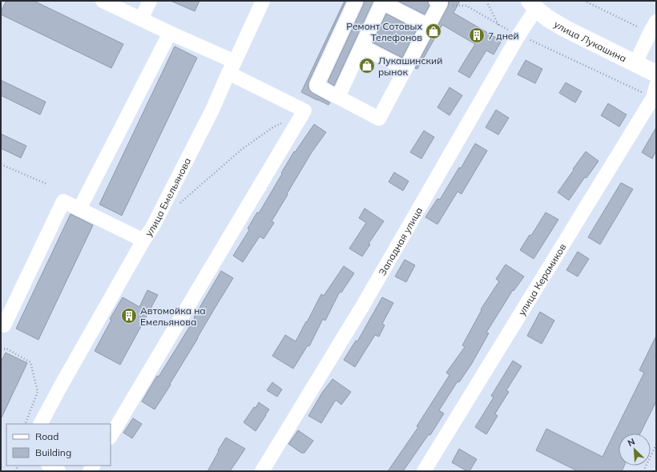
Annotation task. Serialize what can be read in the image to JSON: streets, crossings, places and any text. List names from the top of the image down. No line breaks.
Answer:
{"streets":{"main road":["улица Лукашина"],"street":["улица Емельянова","Западная улица","улица Керамиков"]},"crossings":[["улица Лукашина","Западная улица"]],"places":{"shop":["Ремонт Сотовых Телефонов","Лукашинский рынок"],"building":["7 дней","Автомойка на Емельянова"]},"legend":["Road","Building"],"north":"top left"}
